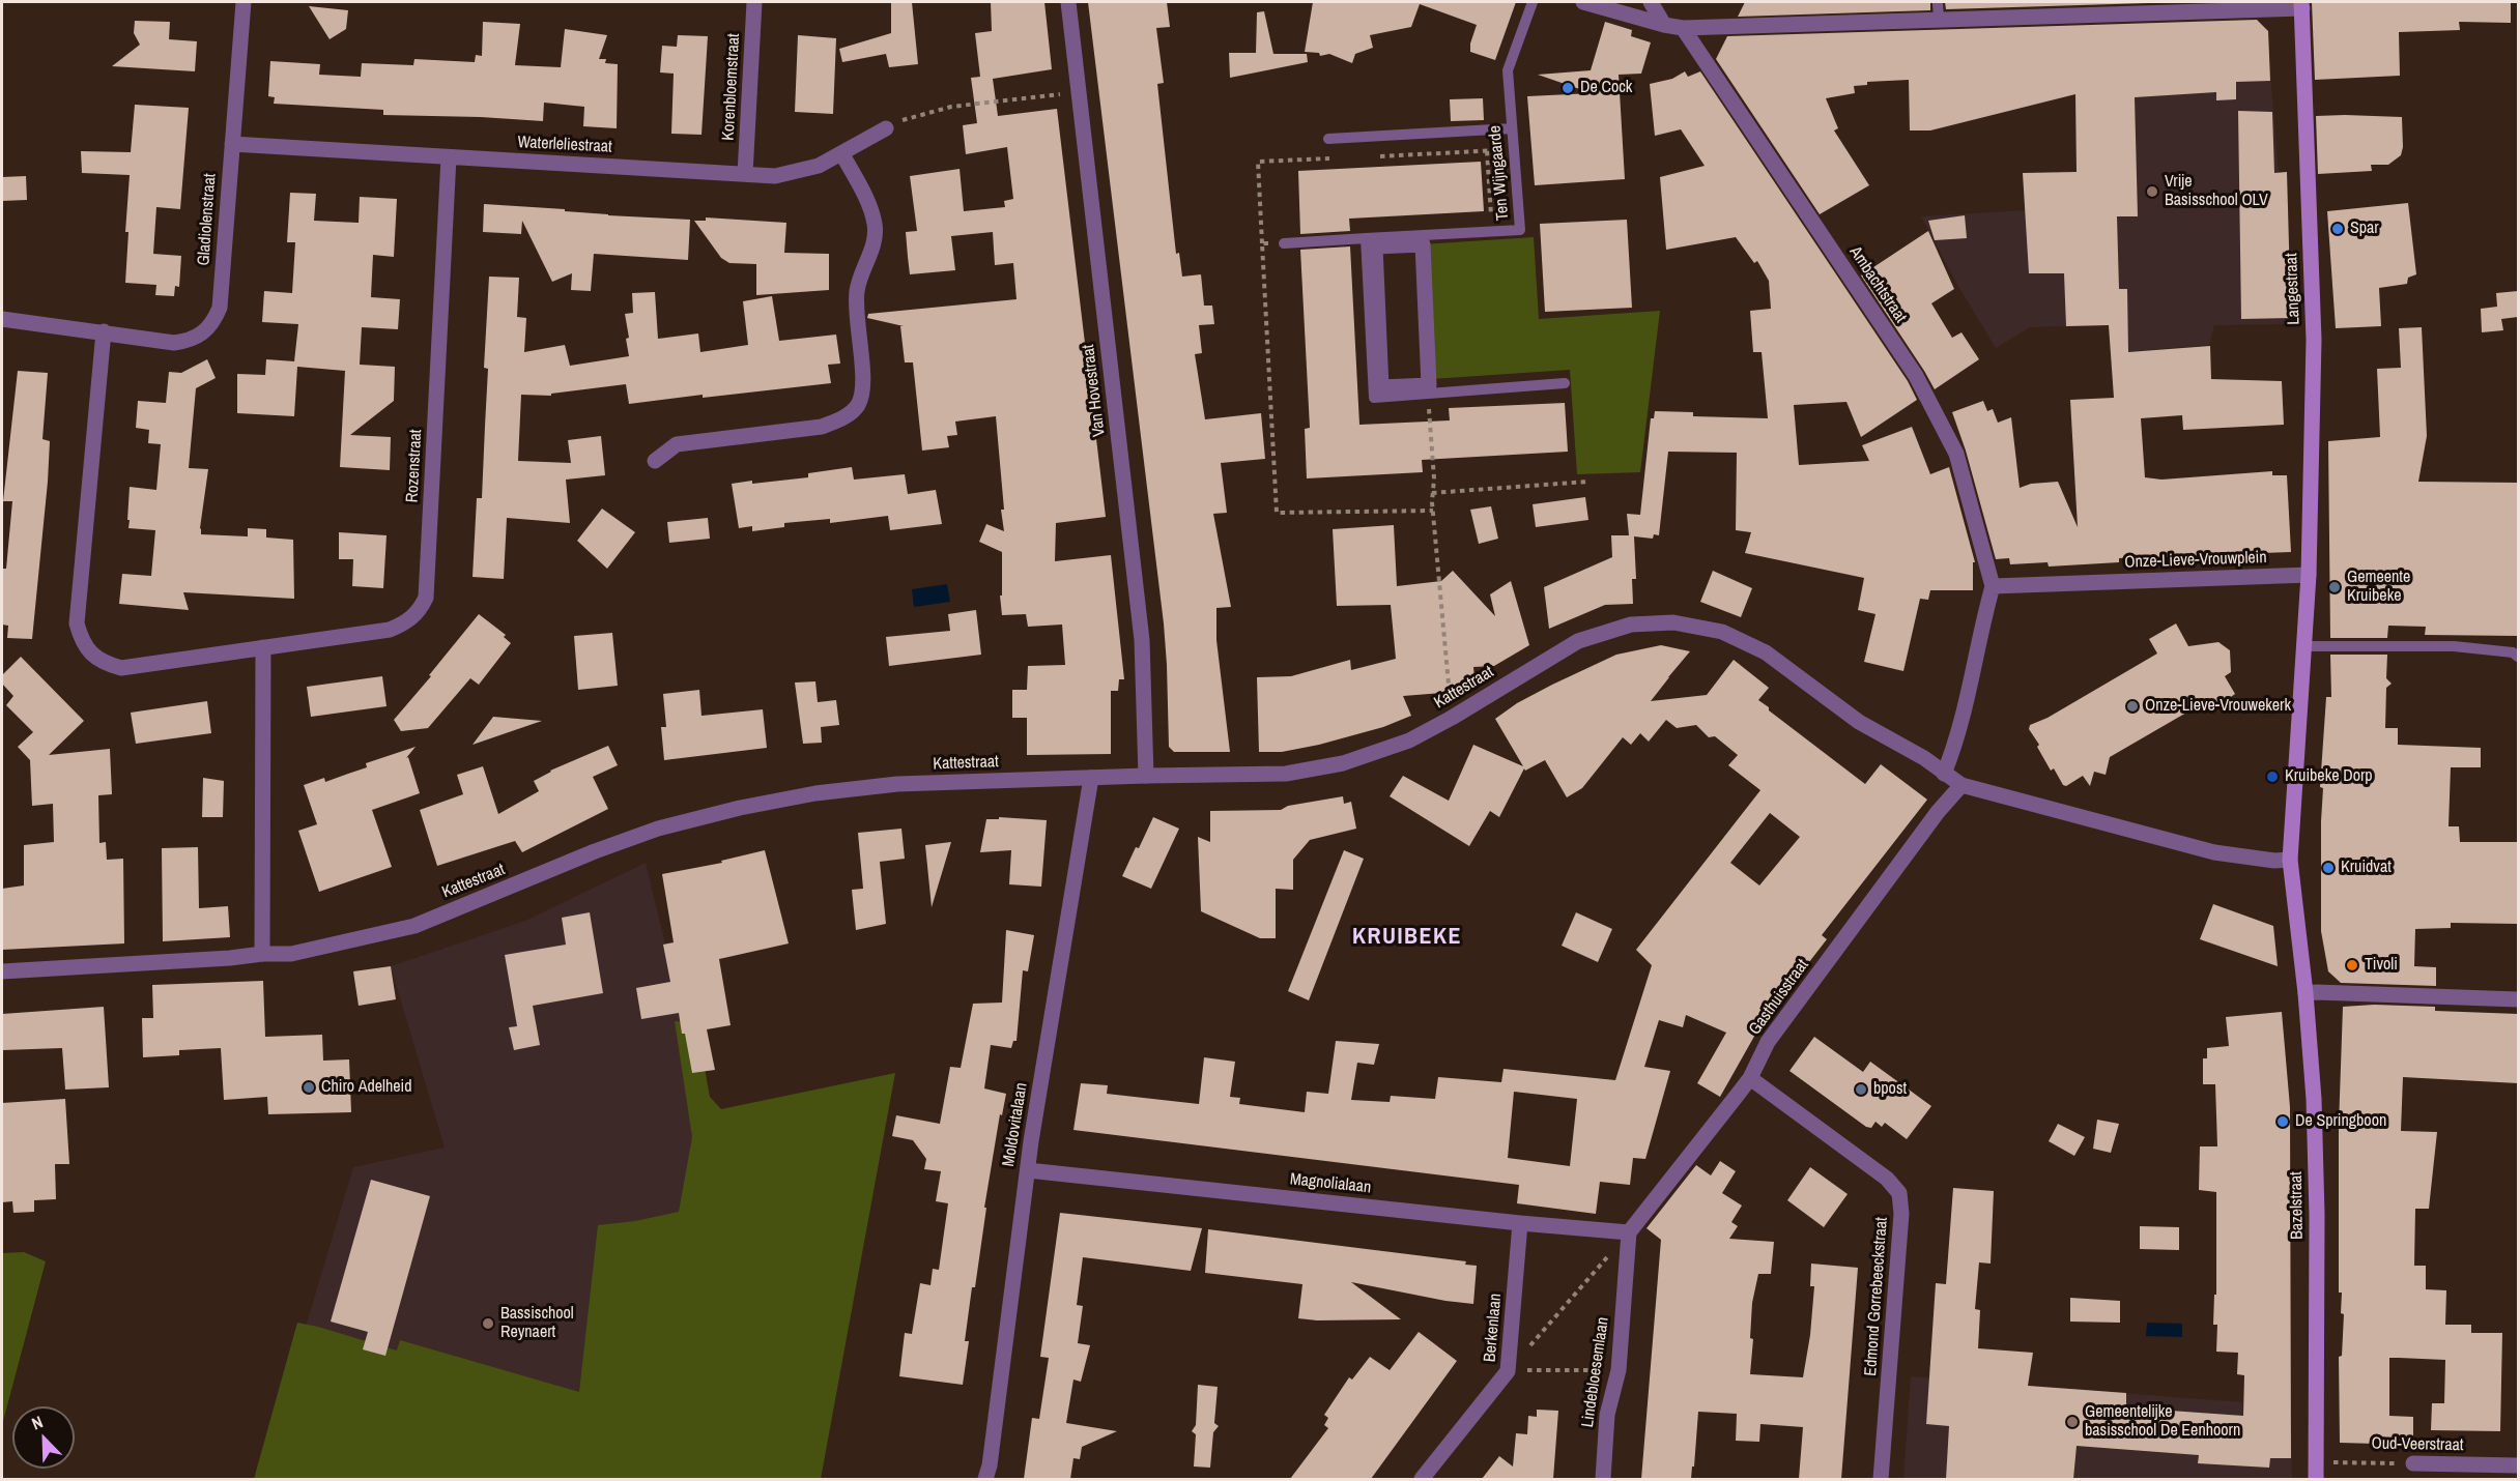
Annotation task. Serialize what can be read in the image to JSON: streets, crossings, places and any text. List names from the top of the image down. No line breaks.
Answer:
{"streets":{"main road":["Langestraat","Bazelstraat"],"street":["Korenbloemstraat","Waterleliestraat","Gladiolenstraat","Ambachtstraat","Van Hovestraat","Rozenstraat","Onze-Lieve-Vrouwplein","Kattestraat","Gasthuisstraat","Moldovitalaan","Magnolialaan","Edmond Gorrebeeckstraat","Berkenlaan","Lindebloesemlaan","Oud-Veerstraat"],"lane":["Ten Wijngaarde"]},"crossings":[["Korenbloemstraat","Waterleliestraat"],["Waterleliestraat","Gladiolenstraat"],["Waterleliestraat","Rozenstraat"],["Gladiolenstraat","Rozenstraat"],["Ambachtstraat","Onze-Lieve-Vrouwplein"],["Langestraat","Onze-Lieve-Vrouwplein"],["Van Hovestraat","Kattestraat"],["Kattestraat","Moldovitalaan"],["Gasthuisstraat","Magnolialaan"],["Gasthuisstraat","Edmond Gorrebeeckstraat"],["Gasthuisstraat","Lindebloesemlaan"],["Moldovitalaan","Magnolialaan"],["Magnolialaan","Berkenlaan"],["Magnolialaan","Lindebloesemlaan"],["Bazelstraat","Oud-Veerstraat"]],"districts":["KRUIBEKE"],"places":["De Cock","Vrije Basisschool OLV","Spar","Gemeente Kruibeke","Onze-Lieve-Vrouwekerk","Kruibeke Dorp","Kruidvat","Tivoli","Chiro Adelheid","bpost","De Springboon","Bassischool Reynaert","Gemeentelijke basisschool De Eenhoorn"],"north":"top left"}
